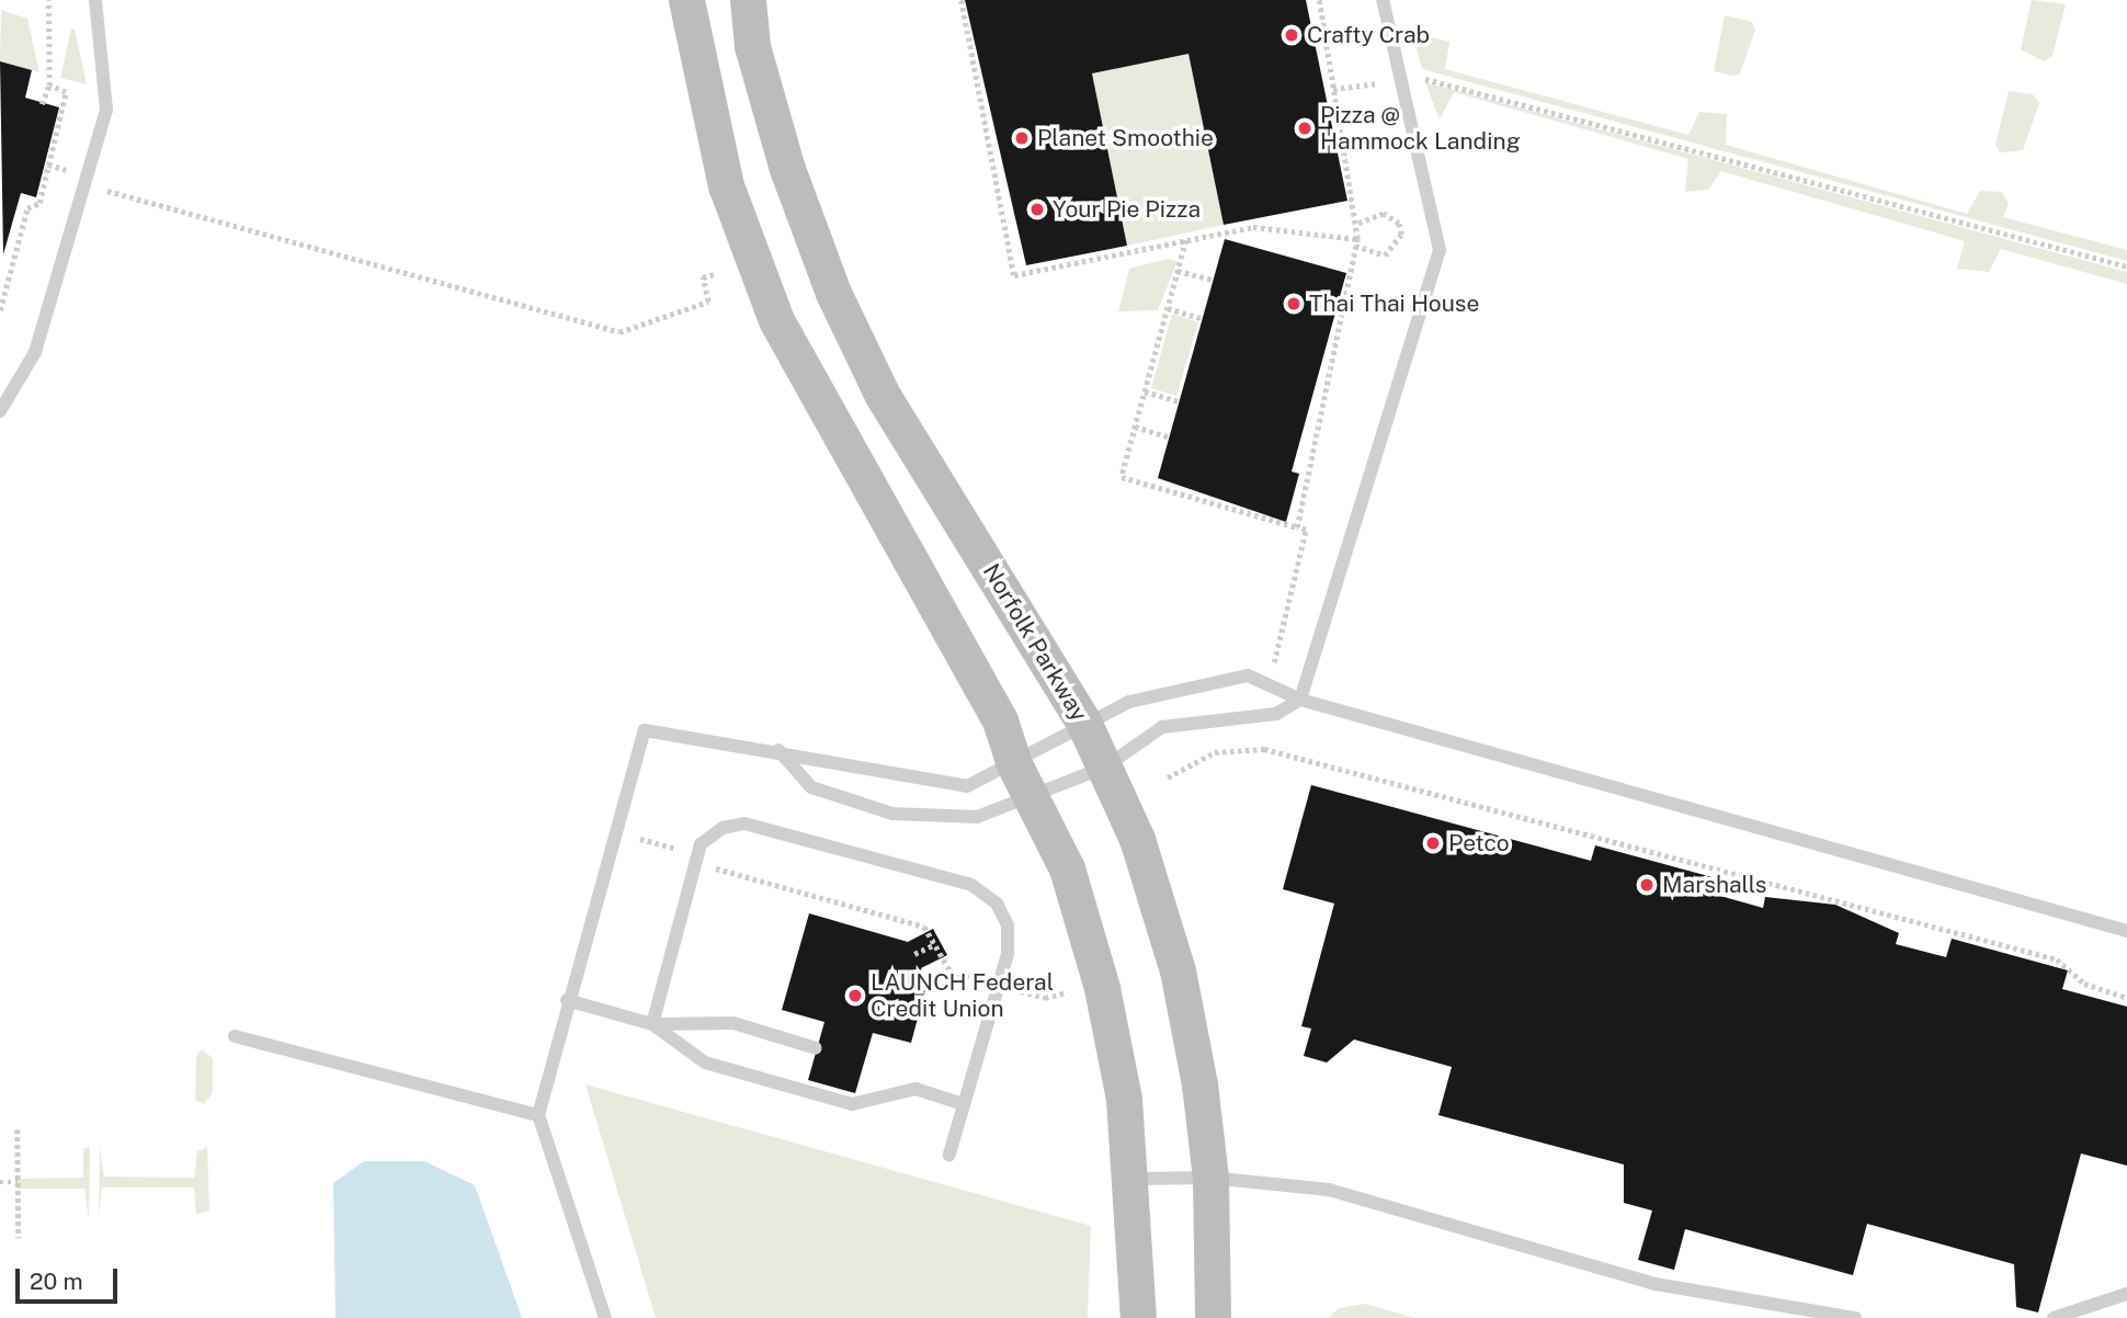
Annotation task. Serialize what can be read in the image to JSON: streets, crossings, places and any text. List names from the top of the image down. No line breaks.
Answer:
{"streets":{"street":["Norfolk Parkway"]},"places":["Crafty Crab","Pizza @ Hammock Landing","Planet Smoothie","Your Pie Pizza","Thai Thai House","Petco","Marshalls","LAUNCH Federal Credit Union"],"scale_bar":"20 m"}
